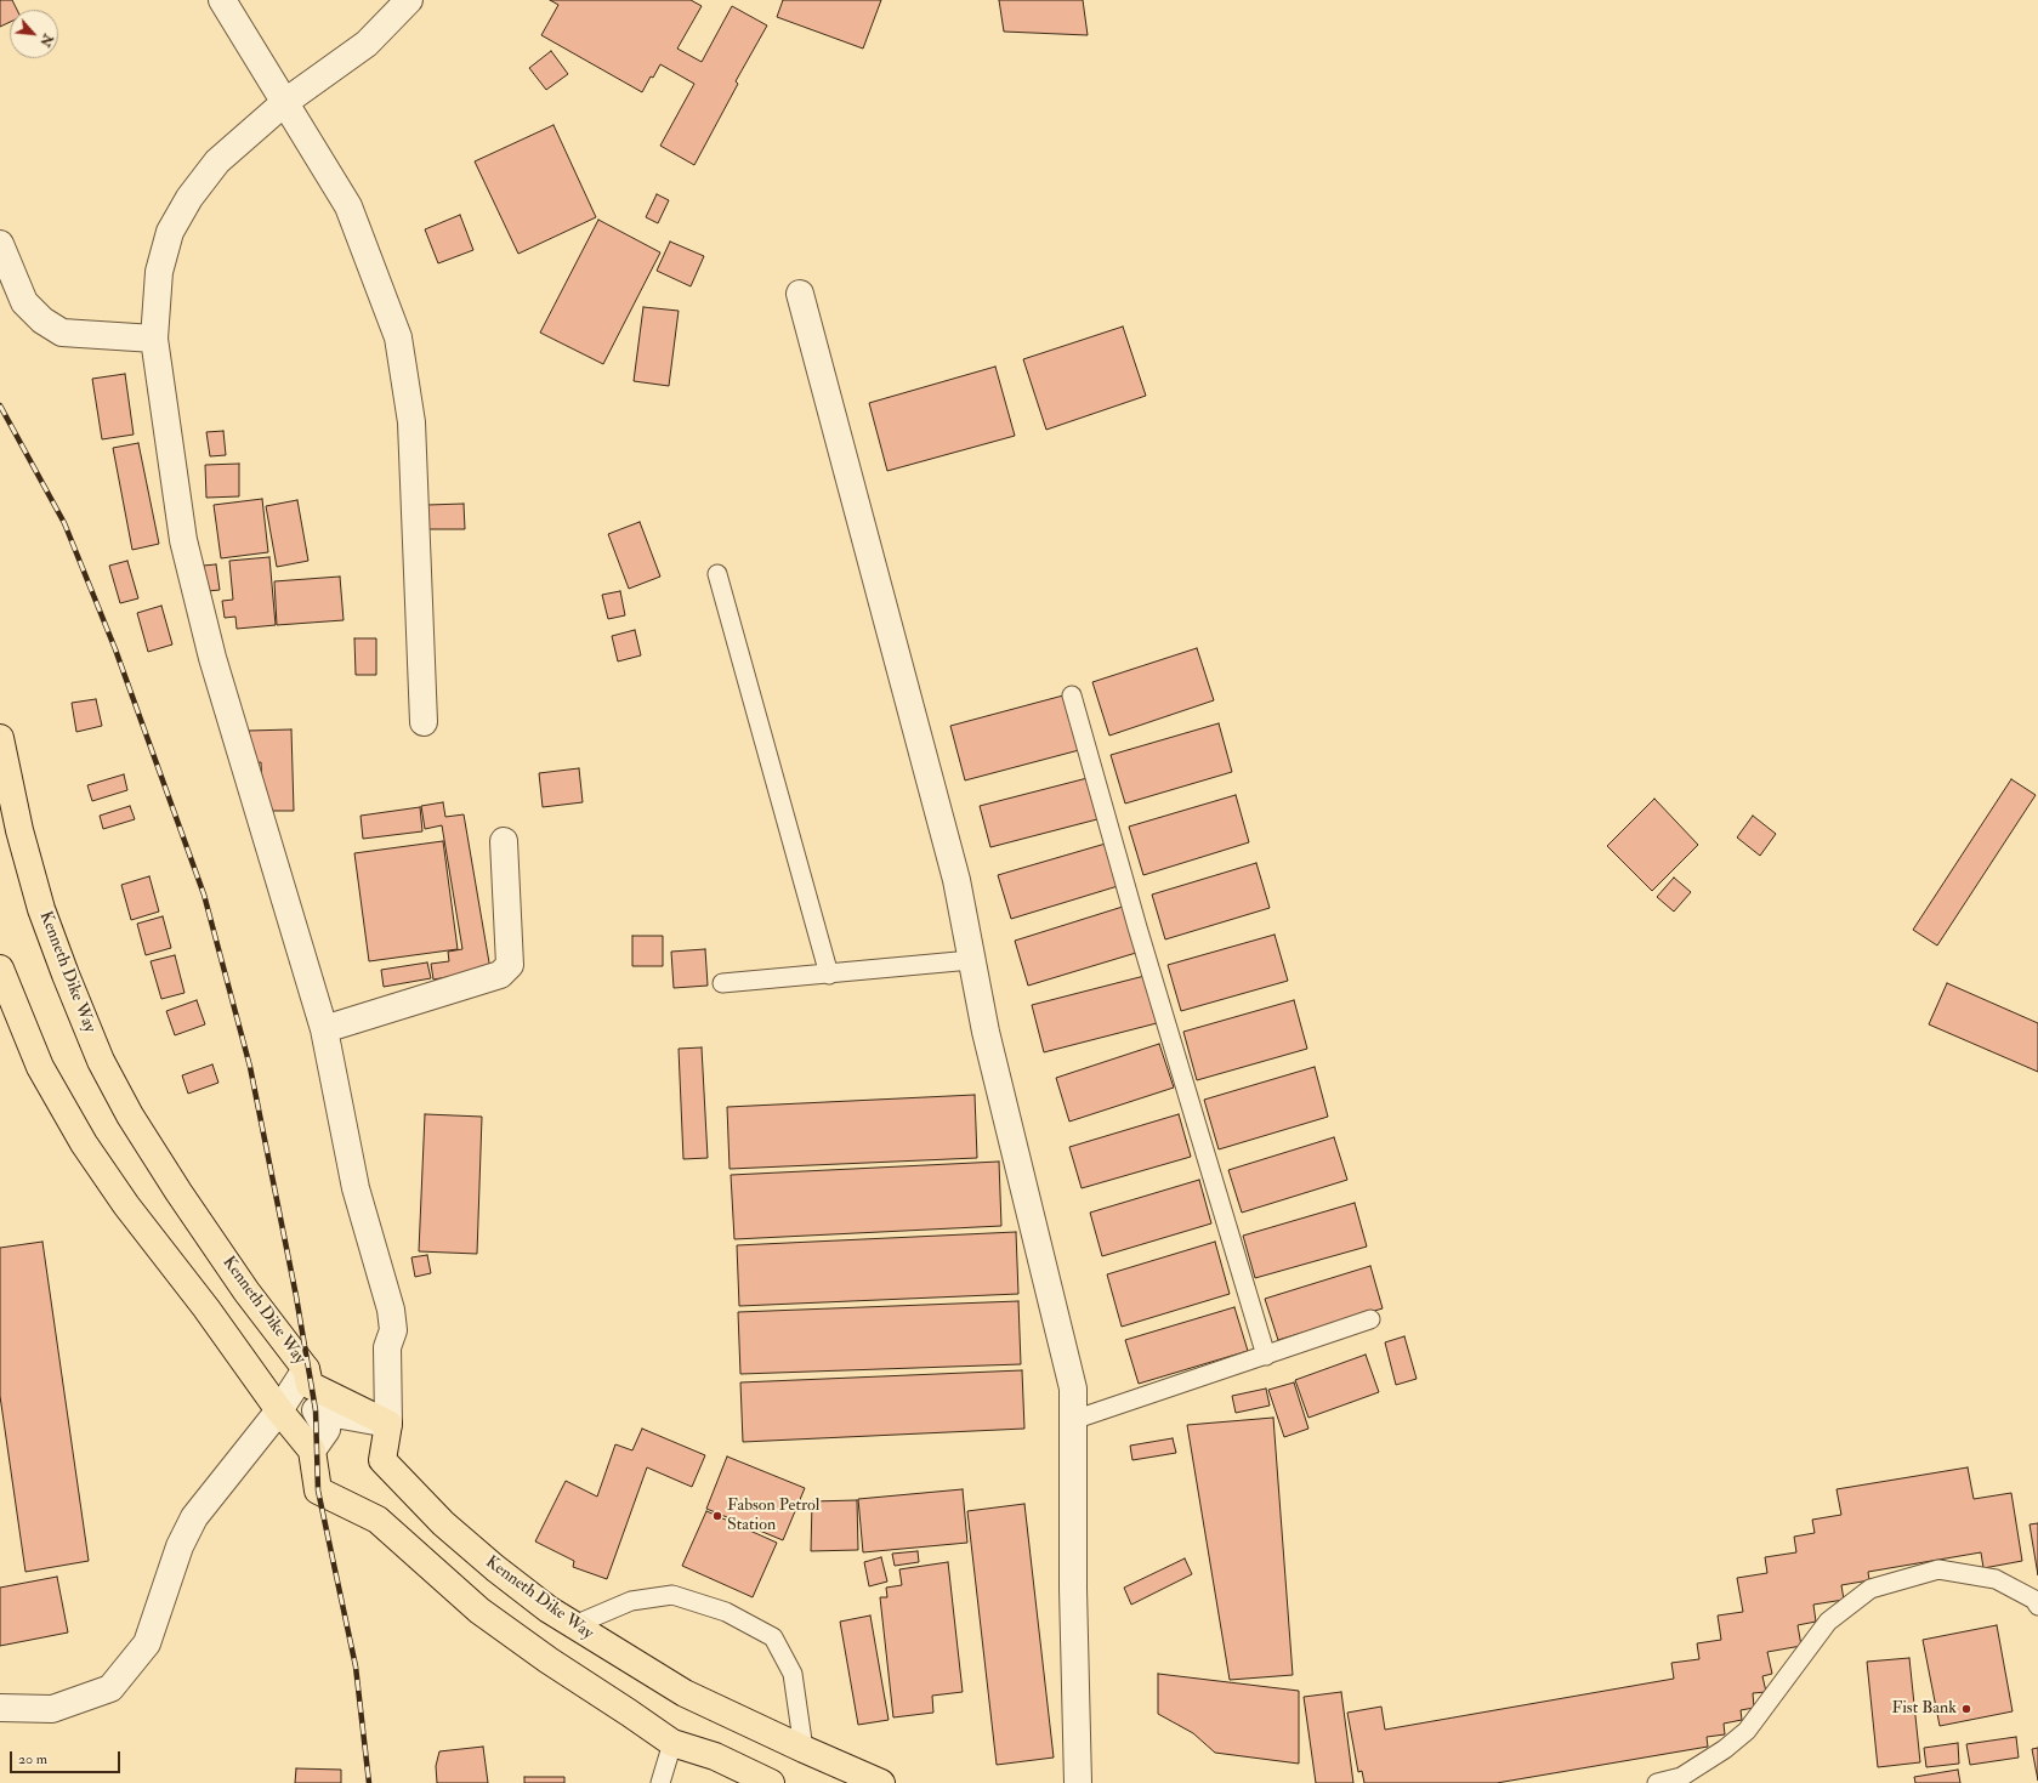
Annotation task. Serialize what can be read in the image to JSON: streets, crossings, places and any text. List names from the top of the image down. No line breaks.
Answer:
{"streets":{"highway":["Kenneth Dike Way"]},"places":["Fabson Petrol Station","Fist Bank"],"scale_bar":"20 m","north":"bottom right"}
